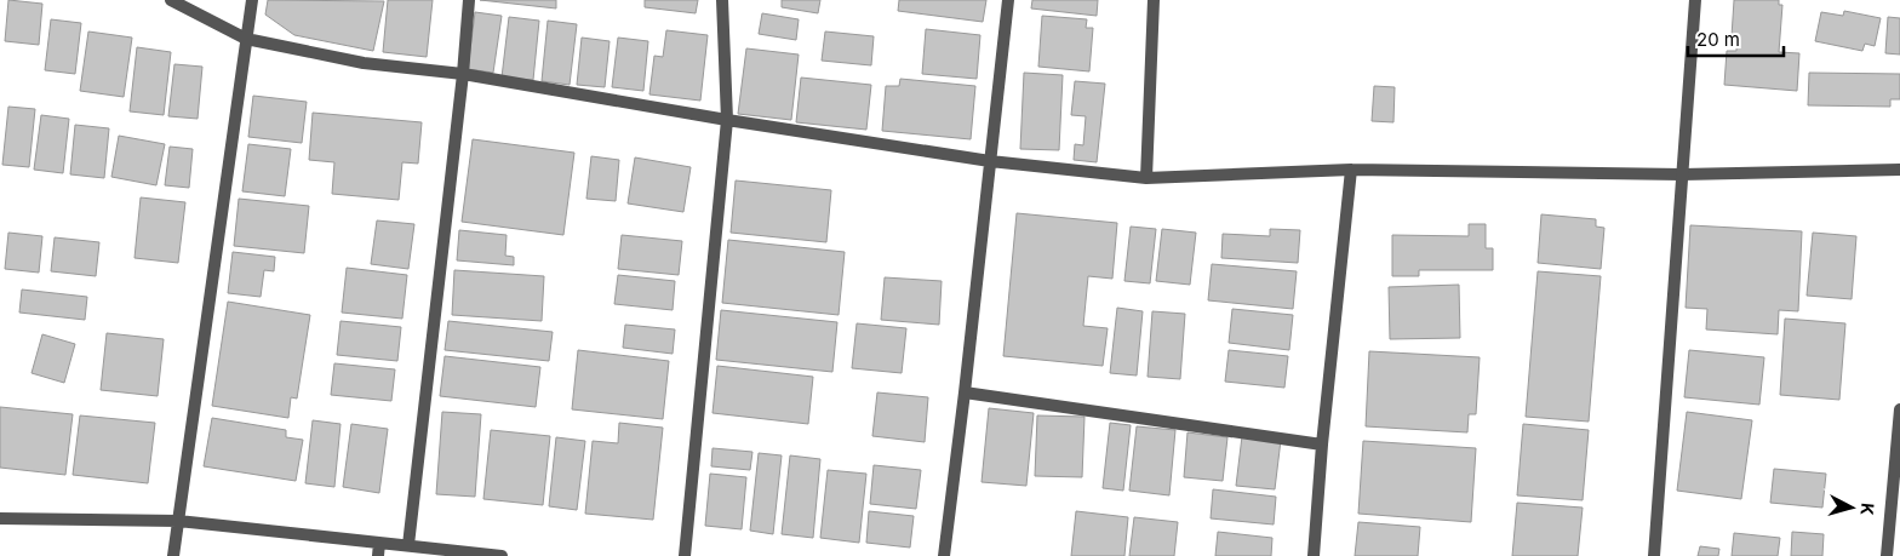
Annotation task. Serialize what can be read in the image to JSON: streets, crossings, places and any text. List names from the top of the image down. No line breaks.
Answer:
{"scale_bar":"20 m","north":"right"}
